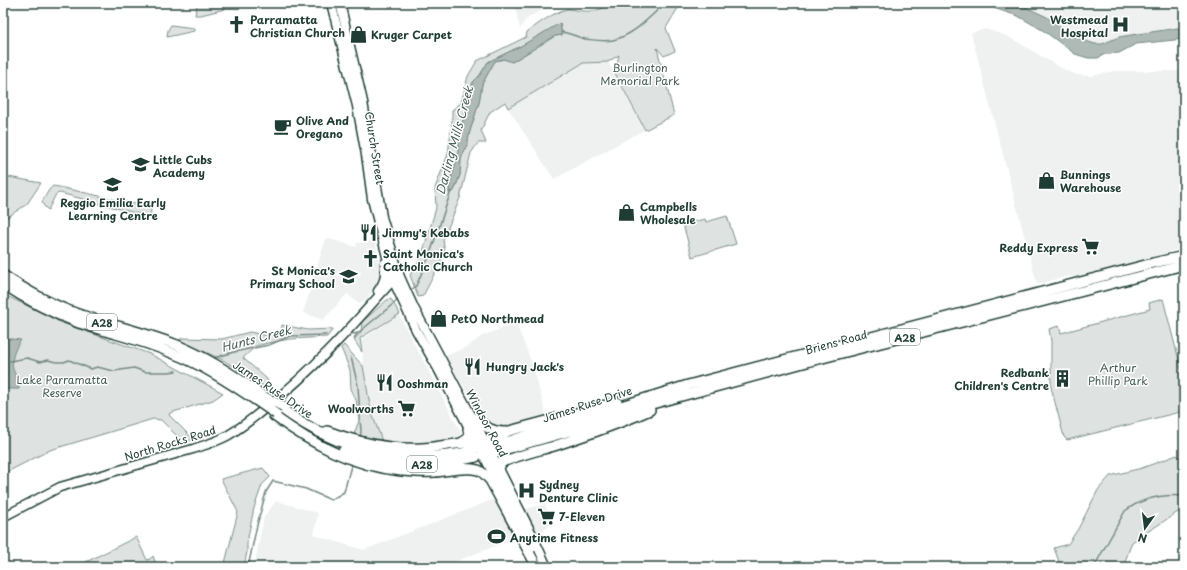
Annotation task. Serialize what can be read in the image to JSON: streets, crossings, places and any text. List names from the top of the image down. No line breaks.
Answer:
{"streets":{"highway":["A28","Briens Road","James Ruse Drive"],"main road":["Church Street","Windsor Road","North Rocks Road"]},"crossings":[["Church Street","Windsor Road"],["Church Street","North Rocks Road"],["Briens Road","James Ruse Drive"],["Briens Road","Windsor Road"],["James Ruse Drive","Windsor Road"]],"water":["Darling Mills Creek","Hunts Creek"],"parks":["Burlington Memorial Park","Arthur Phillip Park","Lake Parramatta Reserve"],"places":{"church":["Parramatta Christian Church","Saint Monica's Catholic Church"],"hospital":["Westmead Hospital","Sydney Denture Clinic"],"shop":["Kruger Carpet","Bunnings Warehouse","Campbells Wholesale","PetO Northmead"],"cafe":["Olive And Oregano"],"school or university":["Little Cubs Academy","Reggio Emilia Early Learning Centre","St Monica's Primary School"],"restaurant":["Jimmy's Kebabs","Hungry Jack's","Ooshman"],"supermarket":["Reddy Express","Woolworths","7-Eleven"],"building":["Redbank Children's Centre"],"sports":["Anytime Fitness"]},"north":"bottom"}
